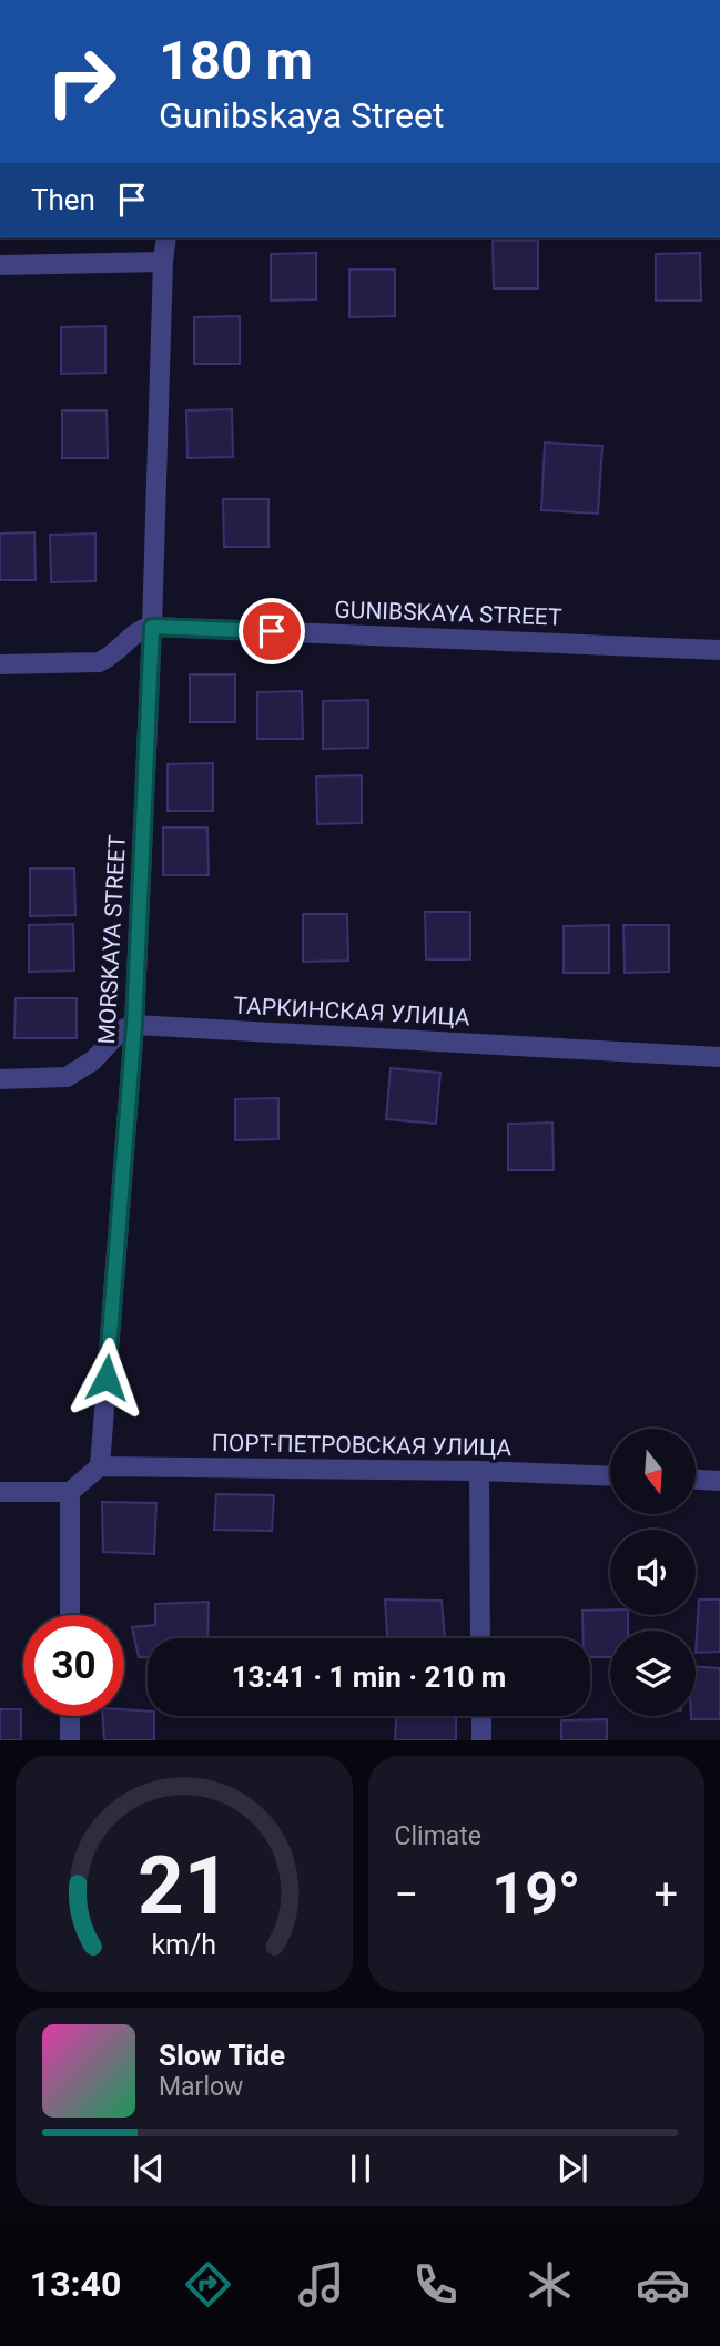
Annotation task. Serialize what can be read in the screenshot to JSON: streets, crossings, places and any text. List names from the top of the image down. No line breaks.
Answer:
{"streets":{"street":["GUNIBSKAYA STREET","MORSKAYA STREET","ТАРКИНСКАЯ УЛИЦА","ПОРТ-ПЕТРОВСКАЯ УЛИЦА"]},"crossings":[["GUNIBSKAYA STREET","MORSKAYA STREET"],["MORSKAYA STREET","ТАРКИНСКАЯ УЛИЦА"],["MORSKAYA STREET","ПОРТ-ПЕТРОВСКАЯ УЛИЦА"]],"north":"bottom","page":{"turn":["180 m","Gunibskaya Street"],"then":"Then","limit":"30","trip":"13:41 · 1 min · 210 m","tile":"Climate","heat":["−","19°","+"],"song":["Slow Tide","Marlow"],"tabs":"13:40","gauge":["21","km/h"]}}
